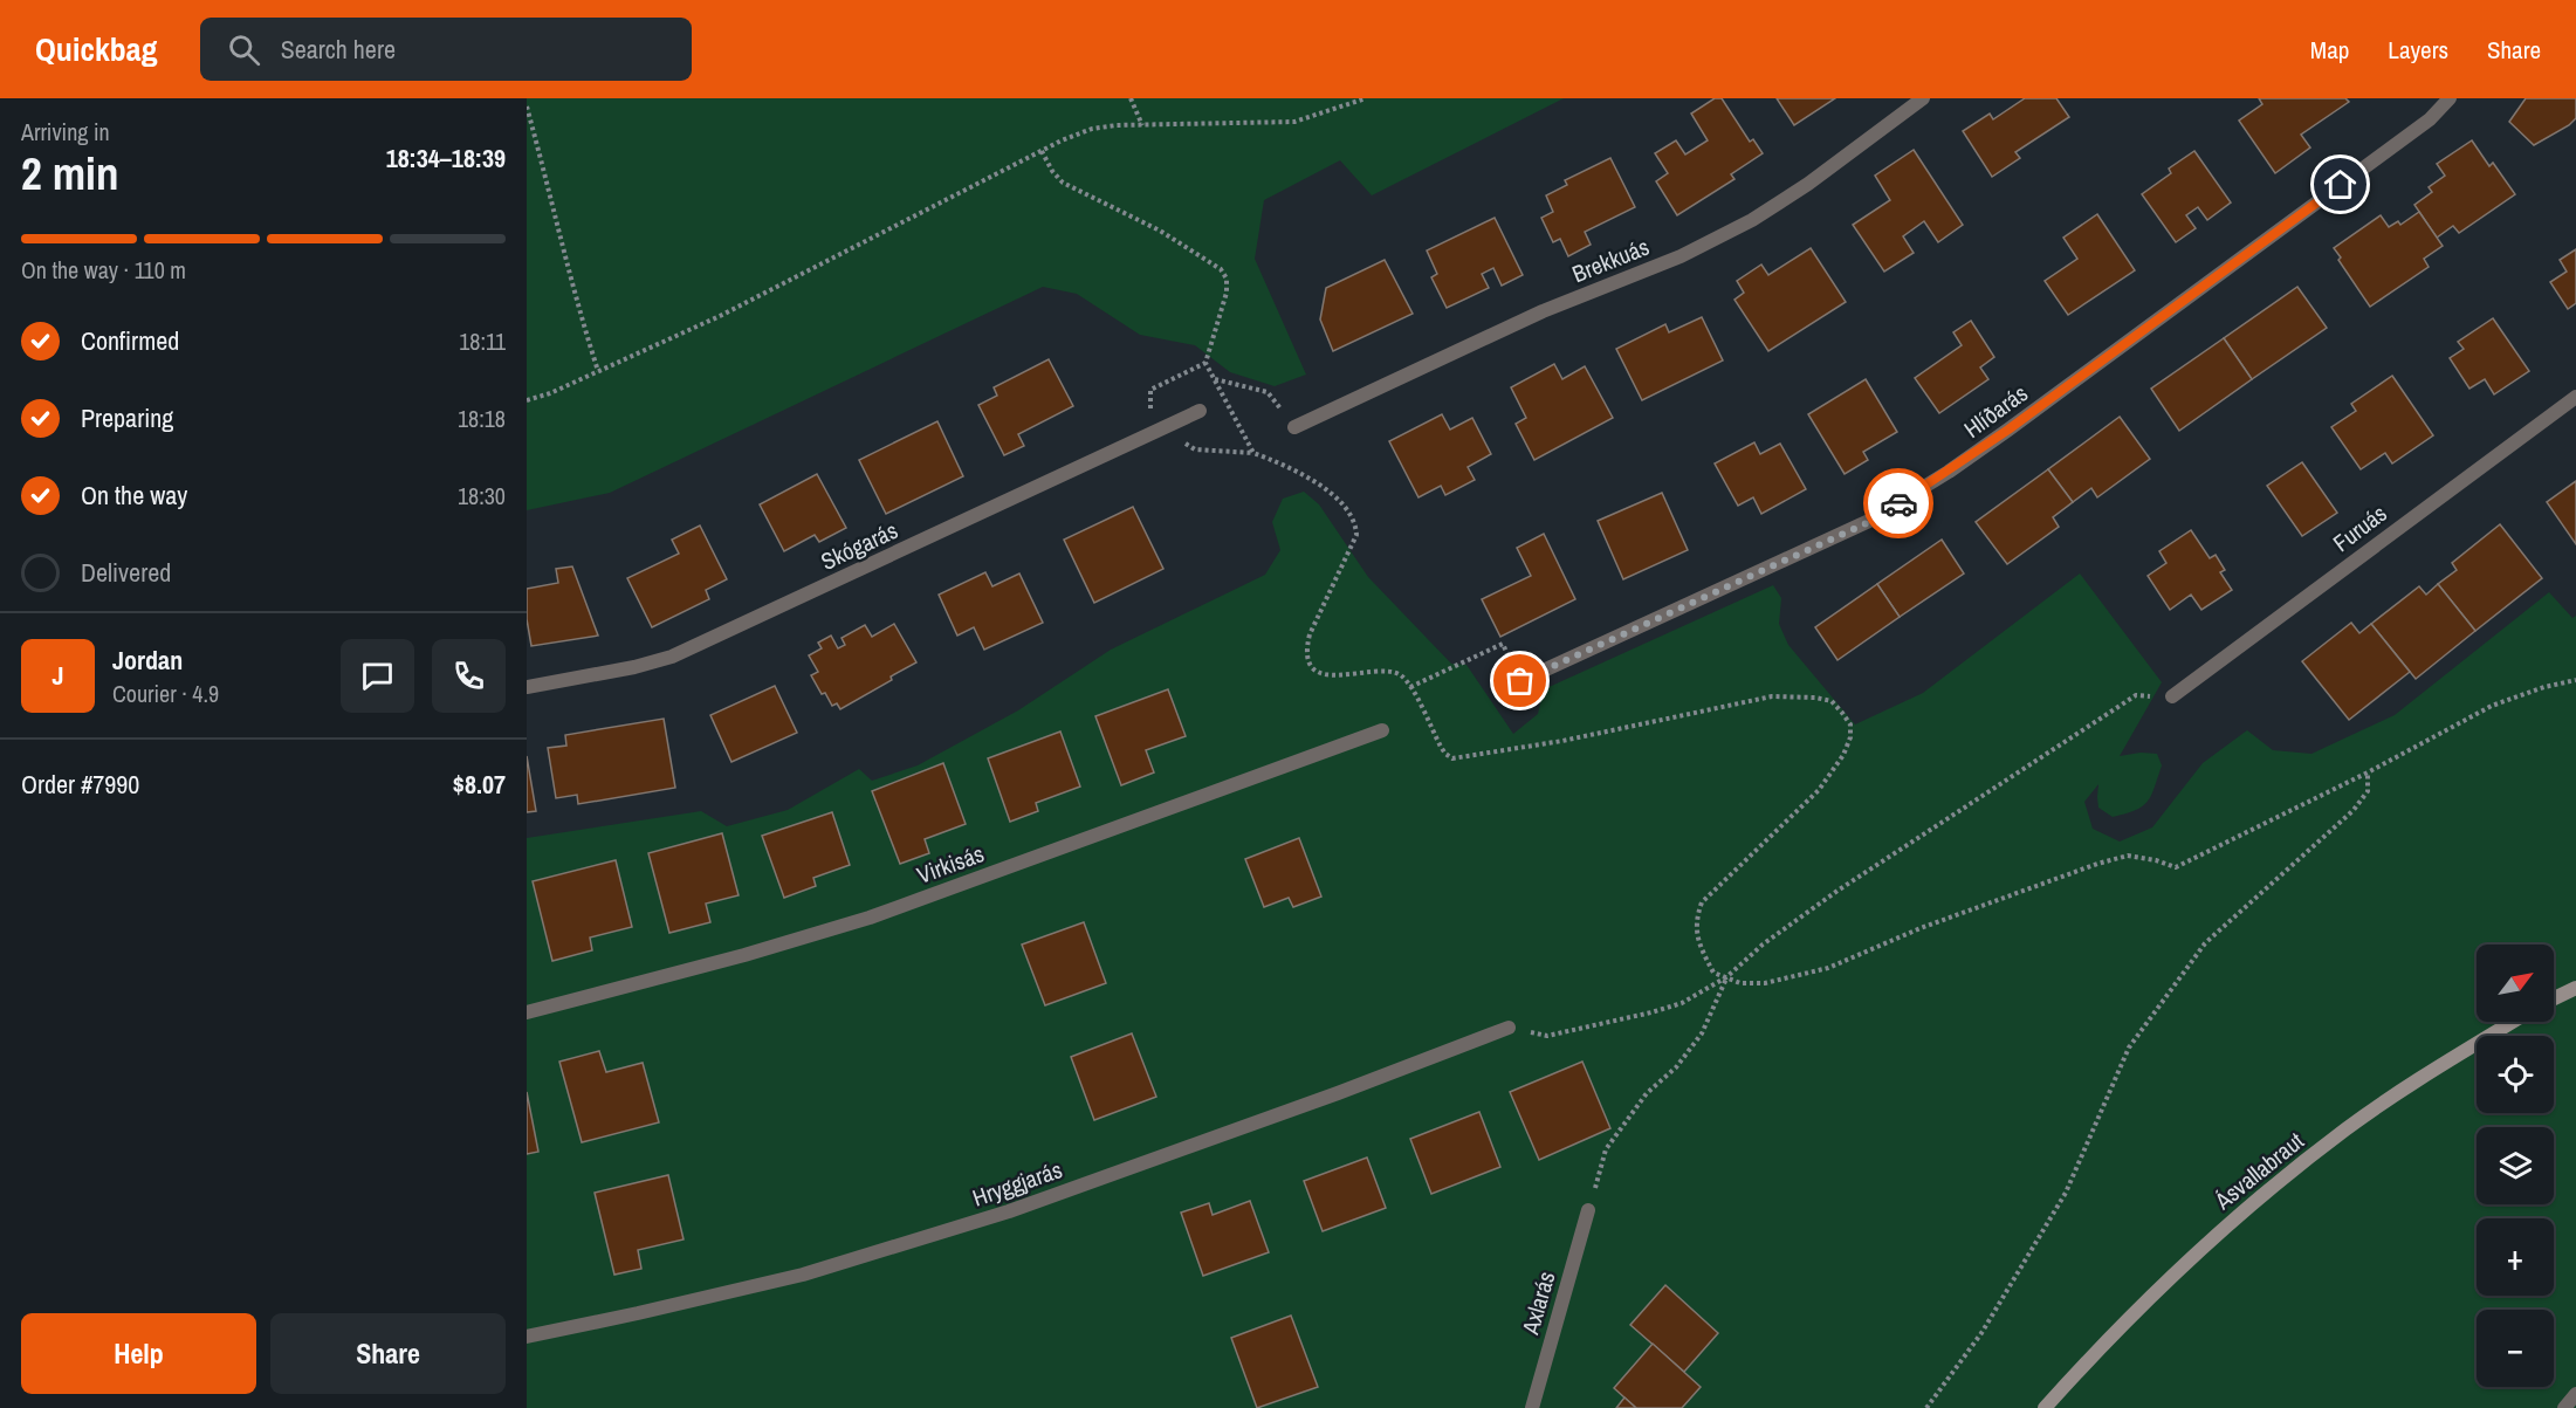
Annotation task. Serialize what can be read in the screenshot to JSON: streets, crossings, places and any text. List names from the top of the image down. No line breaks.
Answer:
{"streets":{"main road":["Ásvallabraut"],"street":["Brekkuás","Hlíðarás","Furuás","Skógarás","Virkisás","Hryggjarás","Axlarás"]},"north":"top right","page":{"header":"Quickbag","search":"Search here","nav":["Map","Layers","Share"],"heading":["2 min","Arriving in","18:34–18:39"],"panel":["Jordan","Courier · 4.9","Order #7990","$8.07"],"bar":"On the way · 110 m","list":[["Confirmed","18:11"],["Preparing","18:18"],["On the way","18:30"],"Delivered"],"round":"J","map_buttons":["+","−"],"buttons":["Help","Share"]}}
